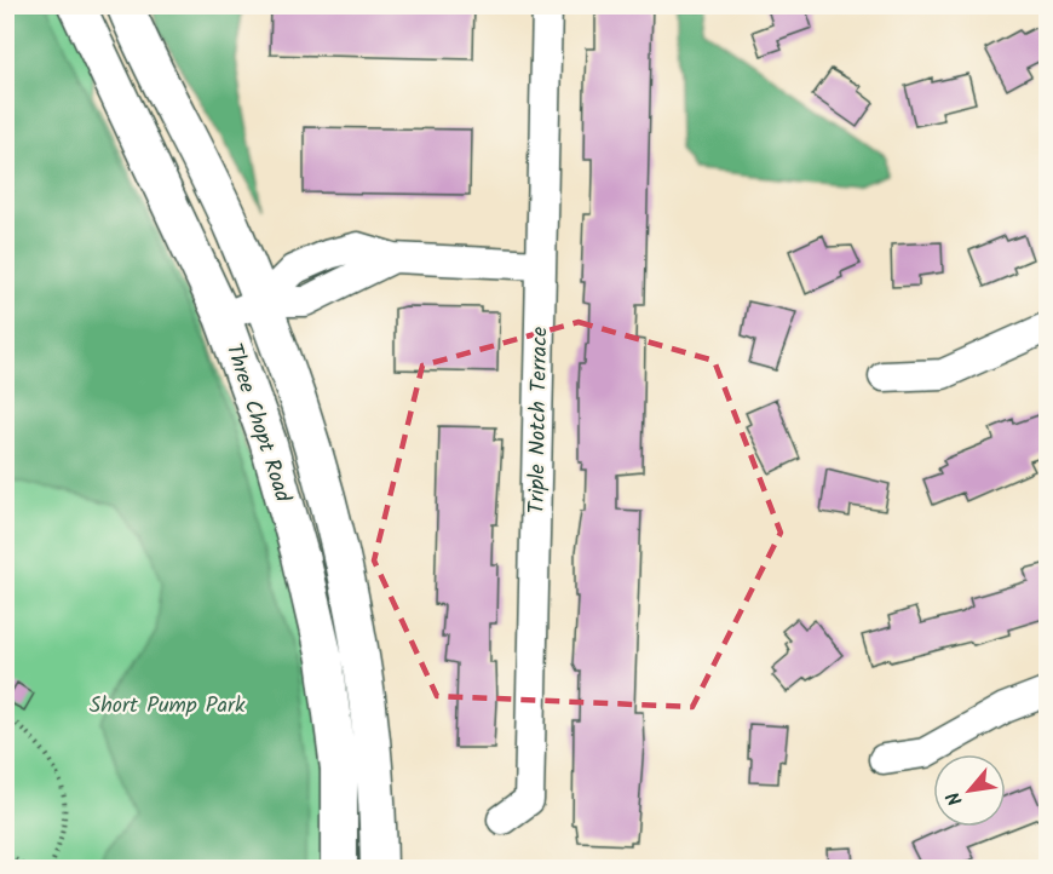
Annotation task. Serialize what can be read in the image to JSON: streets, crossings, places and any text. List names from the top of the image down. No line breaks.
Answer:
{"streets":{"main road":["Three Chopt Road"],"street":["Triple Notch Terrace"]},"parks":["Short Pump Park"],"north":"bottom left"}
